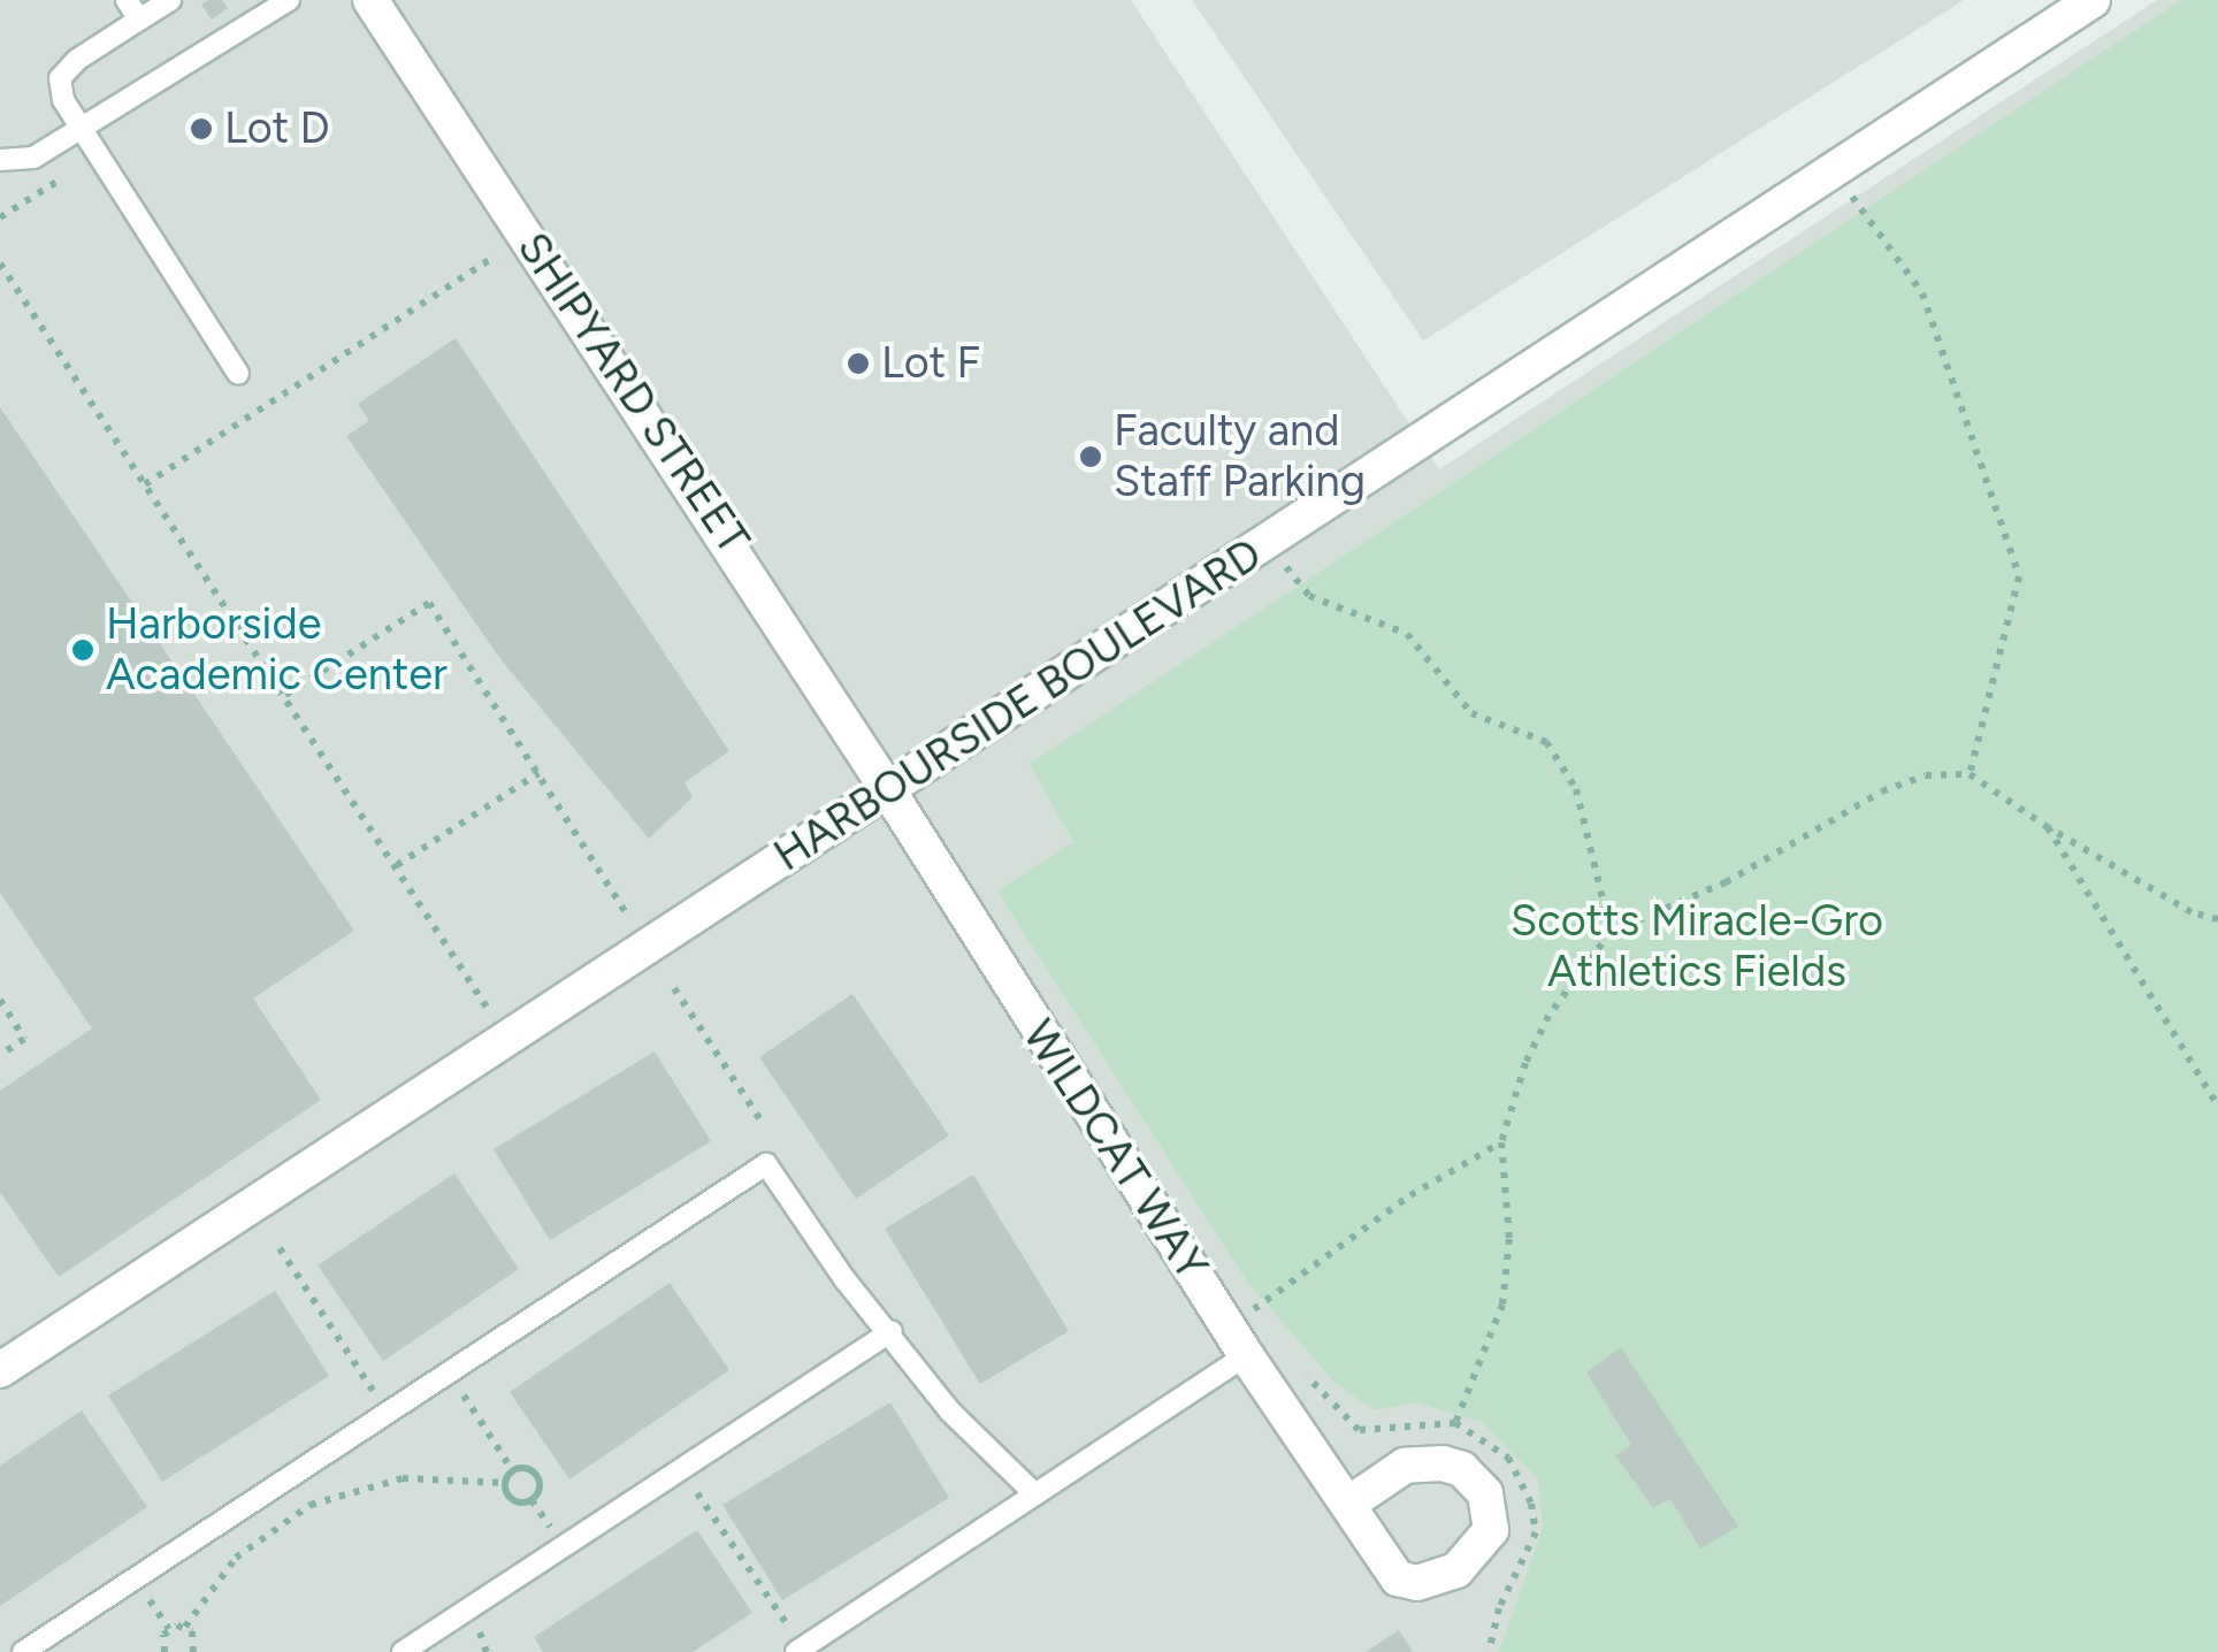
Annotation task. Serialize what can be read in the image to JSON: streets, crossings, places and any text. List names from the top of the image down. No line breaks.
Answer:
{"streets":{"street":["SHIPYARD STREET","HARBOURSIDE BOULEVARD","WILDCAT WAY"]},"crossings":[["SHIPYARD STREET","HARBOURSIDE BOULEVARD"],["SHIPYARD STREET","WILDCAT WAY"],["HARBOURSIDE BOULEVARD","WILDCAT WAY"]],"parks":["Scotts Miracle-Gro Athletics Fields"],"places":["Lot D","Lot F","Faculty and Staff Parking","Harborside Academic Center"]}
